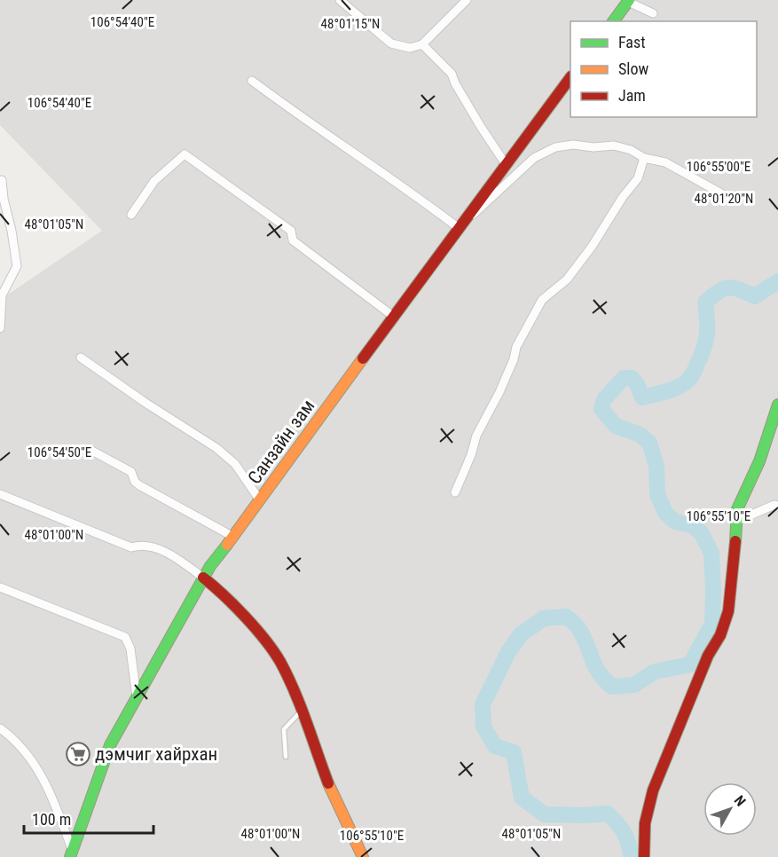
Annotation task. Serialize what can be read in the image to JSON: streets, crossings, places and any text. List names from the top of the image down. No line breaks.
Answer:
{"streets":{"main road":["Санзайн зам"]},"places":{"supermarket":["дэмчиг хайрхан"]},"legend":["Fast","Slow","Jam"],"scale_bar":"100 m","north":"top right","coordinates":["106°54'40\"E","48°01'15\"N","106°55'00\"E","48°01'20\"N","48°01'05\"N","106°54'50\"E","106°55'10\"E","48°01'00\"N"]}
